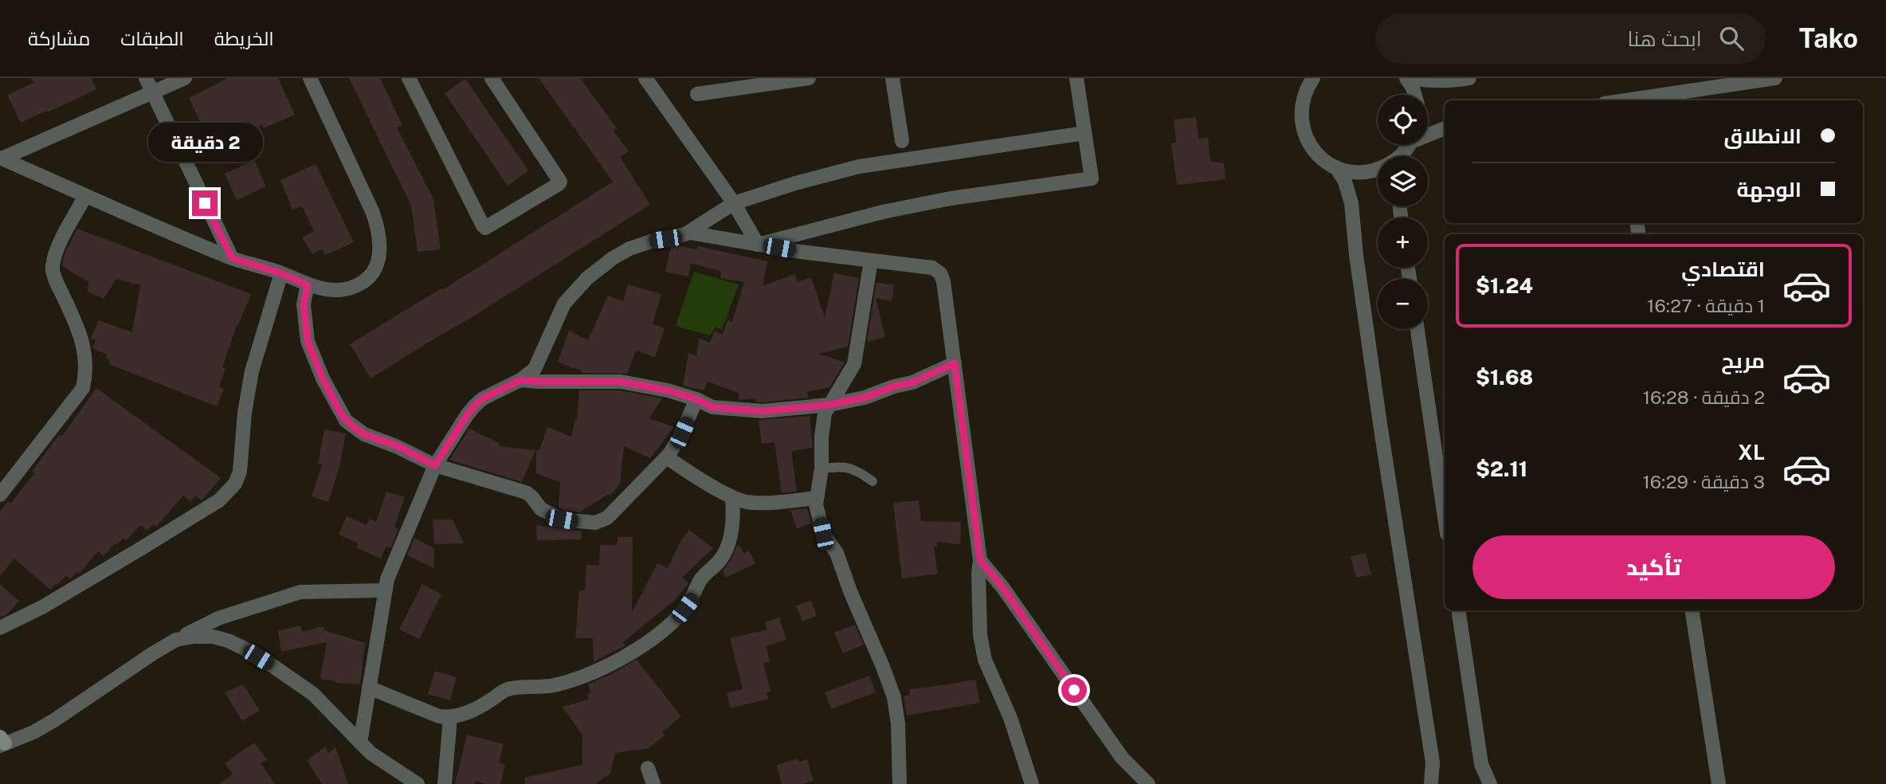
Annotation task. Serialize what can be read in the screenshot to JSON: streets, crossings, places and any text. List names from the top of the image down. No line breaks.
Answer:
{"page":{"header":"Tako","search":"ابحث هنا","nav":["الخريطة","الطبقات","مشاركة"],"map_buttons":["+","−"],"banner":["الانطلاق","الوجهة"],"bubble":"2 دقيقة","list":[{"name":"اقتصادي","note":"1 دقيقة · 16:27","value":"$1.24"},{"name":"مريح","note":"2 دقيقة · 16:28","value":"$1.68"},{"name":"XL","note":"3 دقيقة · 16:29","value":"$2.11"}],"buttons":"تأكيد"}}
